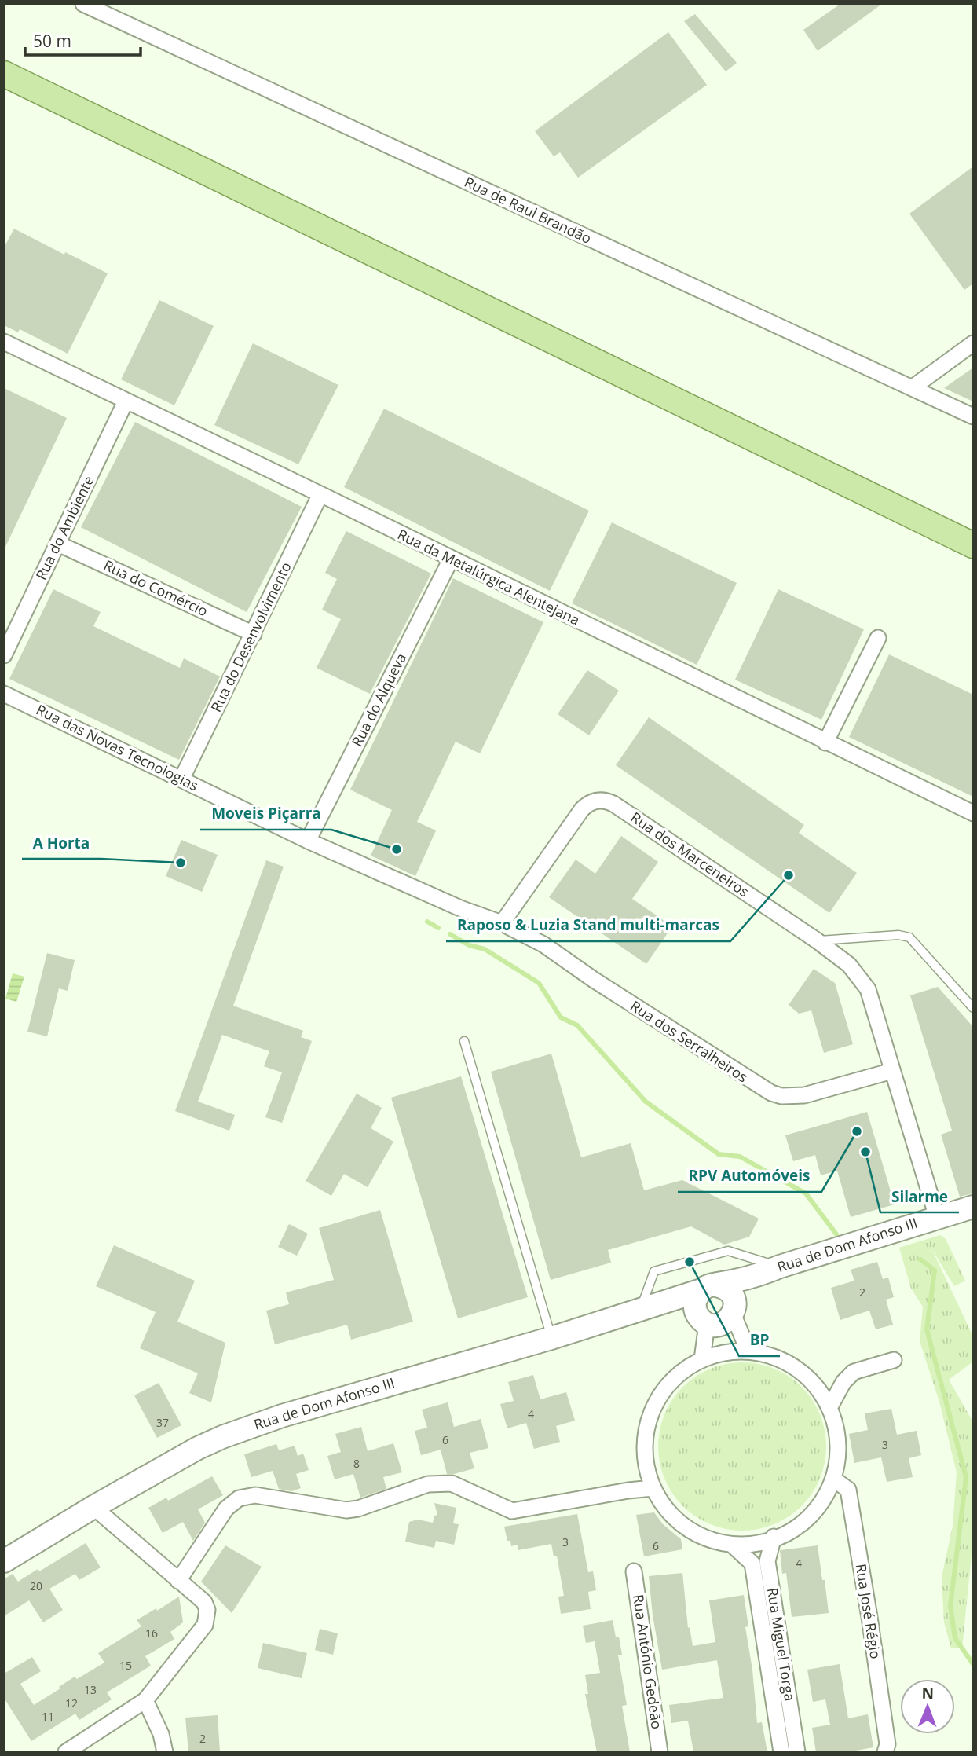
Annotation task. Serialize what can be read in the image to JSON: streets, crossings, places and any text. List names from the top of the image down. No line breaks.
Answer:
{"streets":{"main road":["Rua de Dom Afonso III"],"street":["Rua de Raul Brandão","Rua do Ambiente","Rua da Metalúrgica Alentejana","Rua do Comércio","Rua do Desenvolvimento","Rua do Alqueva","Rua das Novas Tecnologias","Rua dos Marceneiros","Rua dos Serralheiros","Rua José Régio","Rua Miguel Torga","Rua António Gedeão"]},"crossings":[["Rua do Ambiente","Rua da Metalúrgica Alentejana"],["Rua do Ambiente","Rua do Comércio"],["Rua da Metalúrgica Alentejana","Rua do Desenvolvimento"],["Rua da Metalúrgica Alentejana","Rua do Alqueva"],["Rua do Comércio","Rua do Desenvolvimento"],["Rua do Desenvolvimento","Rua das Novas Tecnologias"],["Rua do Alqueva","Rua das Novas Tecnologias"],["Rua das Novas Tecnologias","Rua dos Marceneiros"],["Rua das Novas Tecnologias","Rua dos Serralheiros"],["Rua dos Marceneiros","Rua dos Serralheiros"],["Rua dos Marceneiros","Rua de Dom Afonso III"],["Rua José Régio","Rua Miguel Torga"]],"places":["Moveis Piçarra","A Horta","Raposo & Luzia Stand multi-marcas","RPV Automóveis","Silarme","BP"],"house_numbers":["2","4","37","6","3","8","3","6","4","20","16","15","13","12","11","2"],"scale_bar":"50 m","north":"top"}
